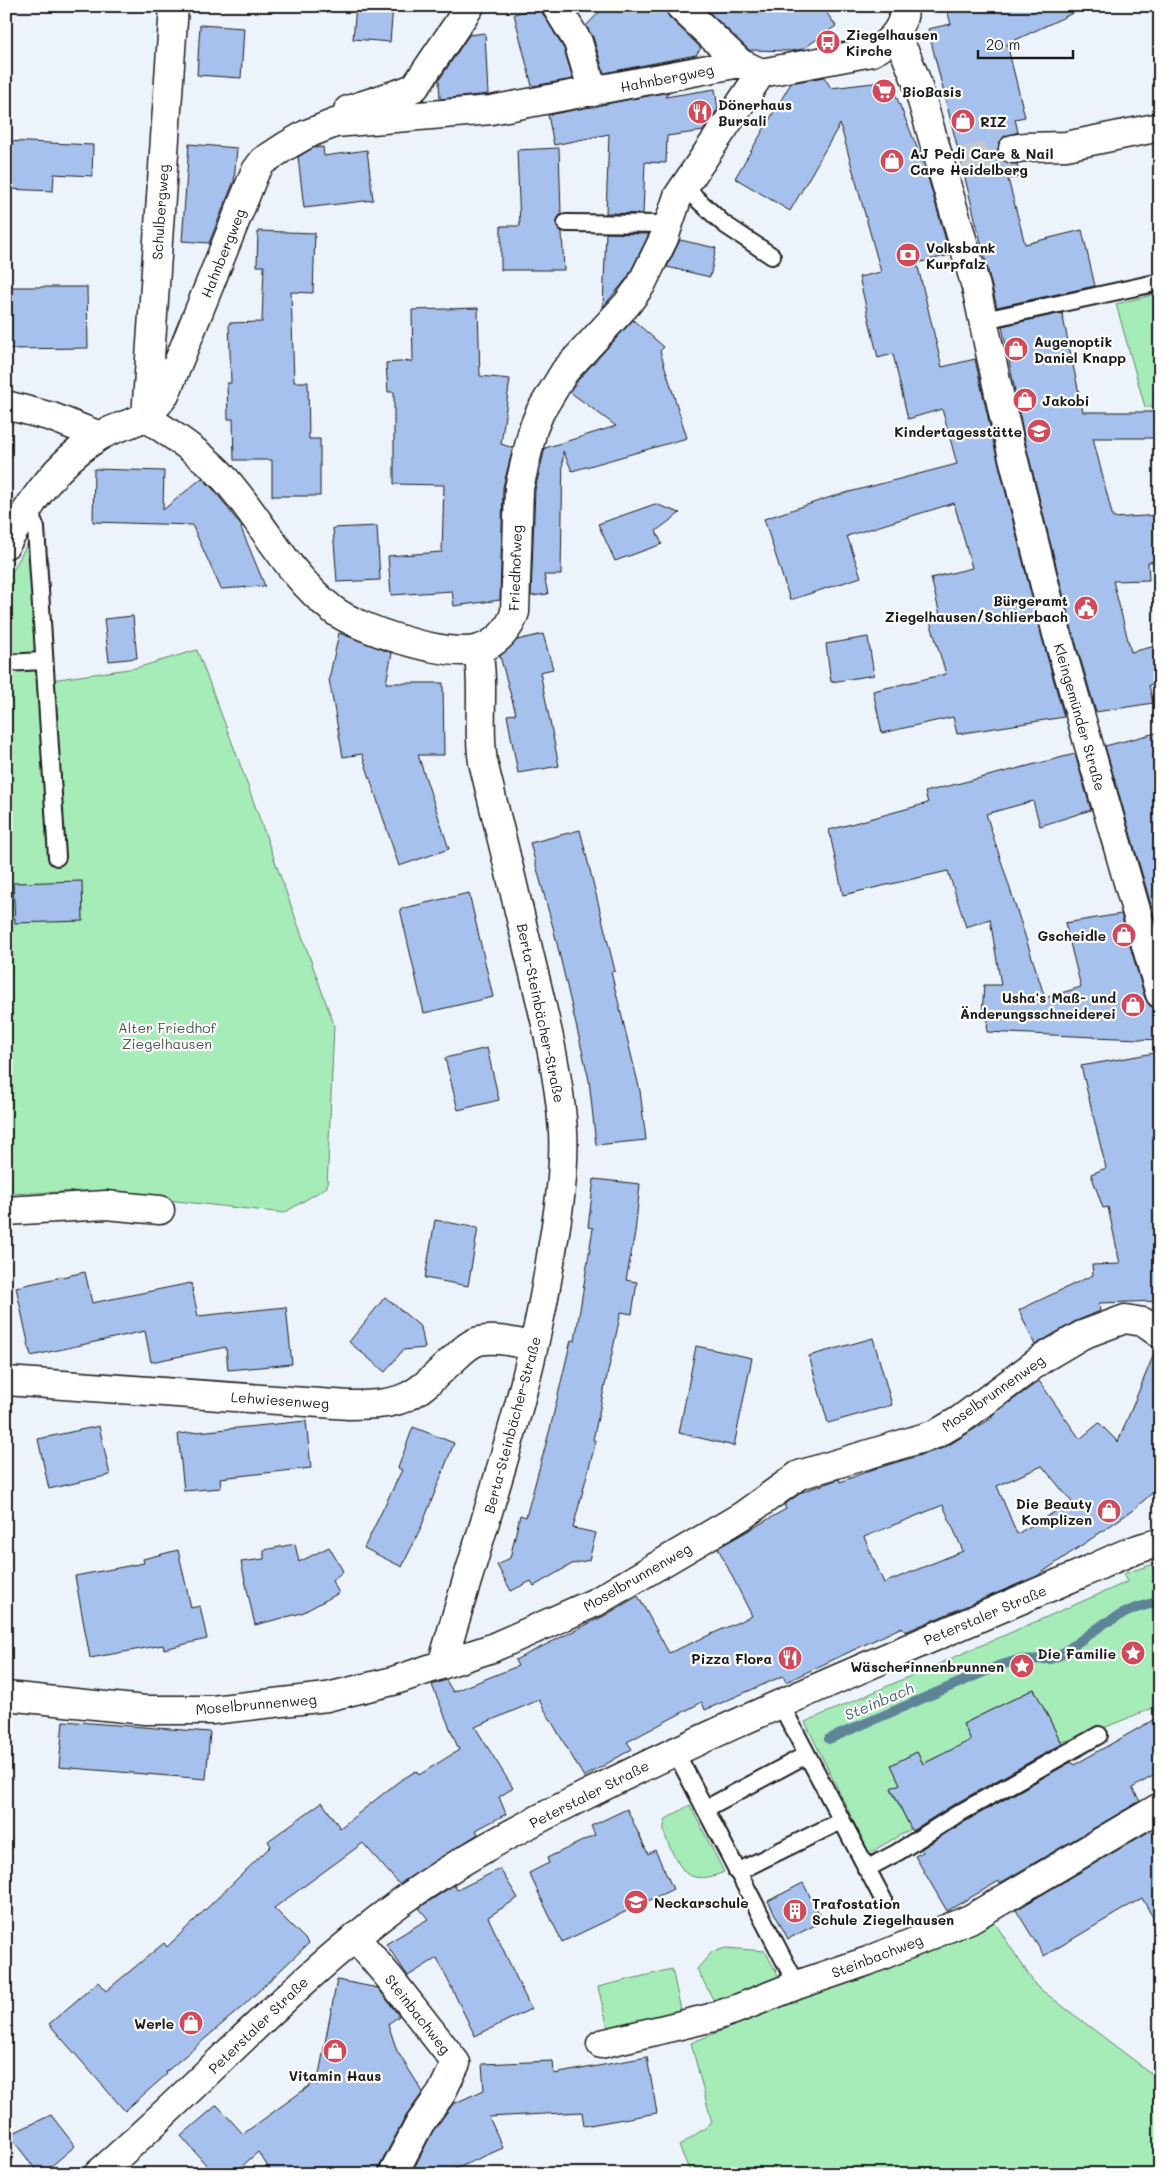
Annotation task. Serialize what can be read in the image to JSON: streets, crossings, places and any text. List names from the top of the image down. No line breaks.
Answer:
{"streets":{"street":["Hahnbergweg","Schulbergweg","Friedhofweg","Kleingemünder Straße","Berta-Steinbächer-Straße","Moselbrunnenweg","Lehwiesenweg","Peterstaler Straße","Steinbachweg"]},"crossings":[["Hahnbergweg","Schulbergweg"],["Hahnbergweg","Friedhofweg"],["Hahnbergweg","Kleingemünder Straße"],["Friedhofweg","Berta-Steinbächer-Straße"],["Berta-Steinbächer-Straße","Moselbrunnenweg"],["Berta-Steinbächer-Straße","Lehwiesenweg"],["Peterstaler Straße","Steinbachweg"]],"water":["Steinbach"],"parks":["Alter Friedhof Ziegelhausen"],"places":{"bus stop":["Ziegelhausen Kirche"],"supermarket":["BioBasis"],"restaurant":["Dönerhaus Bursali","Pizza Flora"],"shop":["RIZ","AJ Pedi Care & Nail Care Heidelberg","Augenoptik Daniel Knapp","Jakobi","Gscheidle","Usha's Maß- und Änderungsschneiderei","Die Beauty Komplizen","Werle","Vitamin Haus"],"bank":["Volksbank Kurpfalz"],"school or university":["Kindertagesstätte","Neckarschule"],"public building":["Bürgeramt Ziegelhausen/Schlierbach"],"place":["Die Familie","Wäscherinnenbrunnen"],"building":["Trafostation Schule Ziegelhausen"]},"scale_bar":"20 m"}
